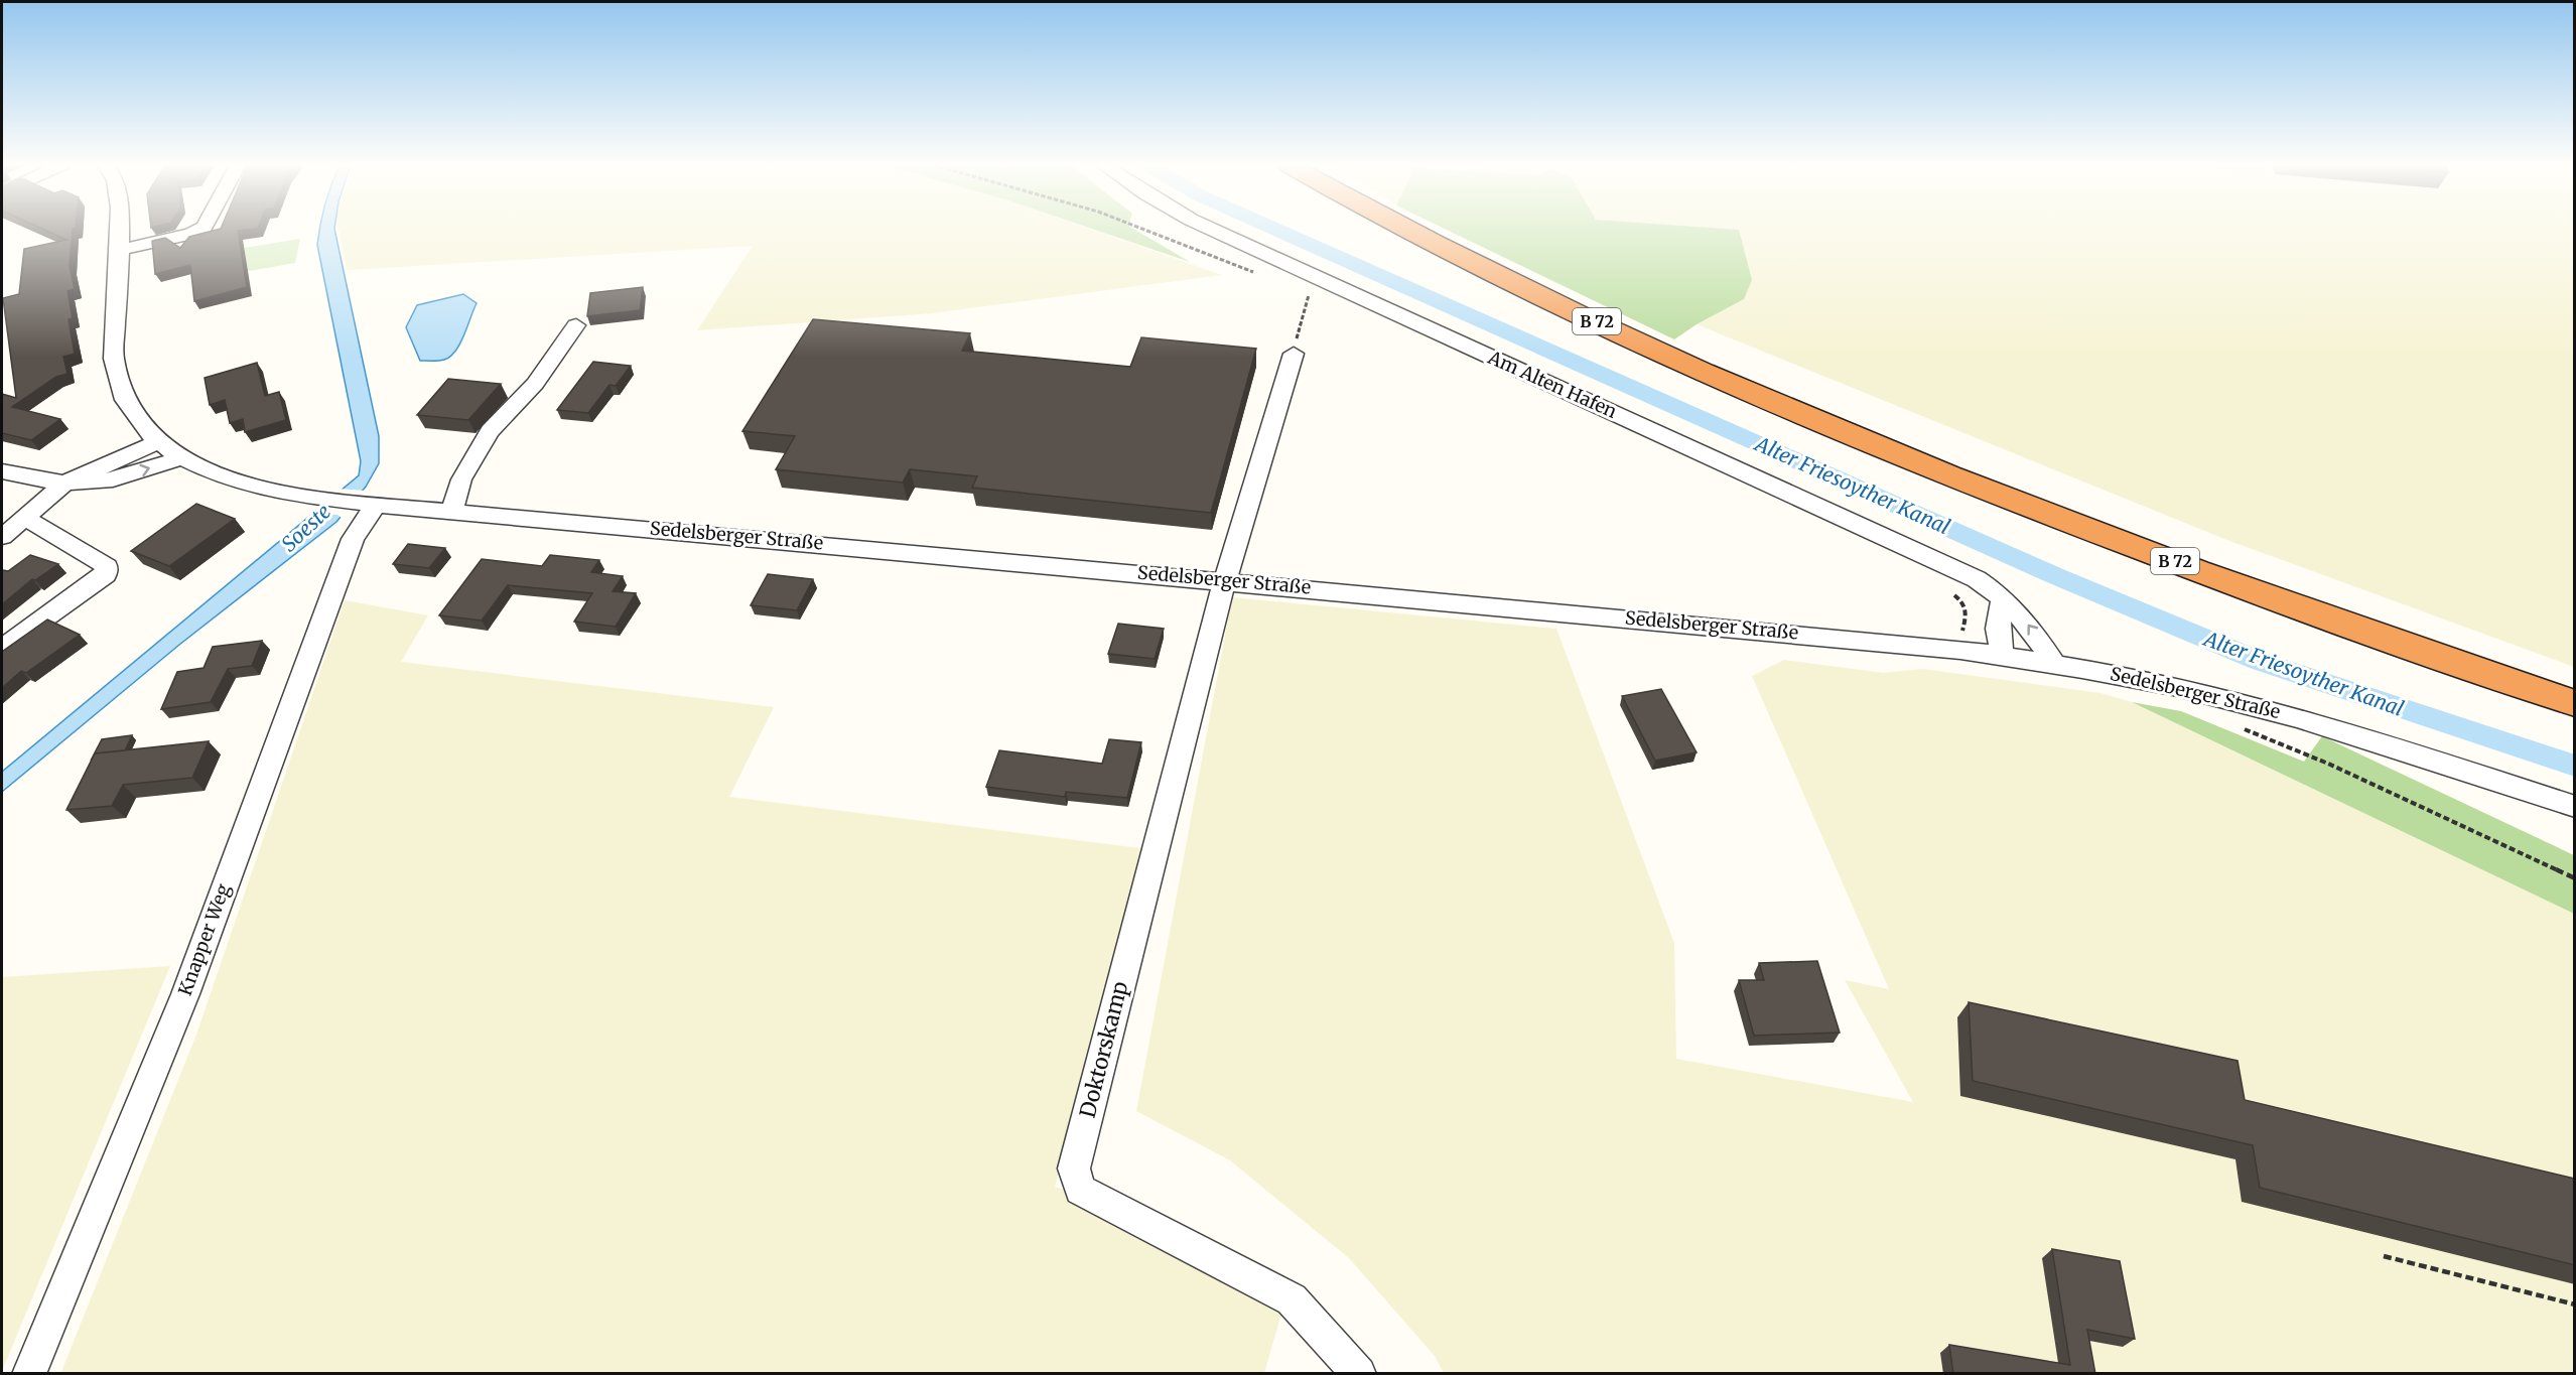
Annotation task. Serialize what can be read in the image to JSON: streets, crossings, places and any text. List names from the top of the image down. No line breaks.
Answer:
{"streets":{"highway":["B 72"],"street":["Am Alten Hafen","Sedelsberger Straße","Knapper Weg","Doktorskamp"]},"crossings":[["Am Alten Hafen","Sedelsberger Straße"],["Sedelsberger Straße","Knapper Weg"],["Sedelsberger Straße","Doktorskamp"]],"water":["Alter Friesoyther Kanal","Soeste"]}
